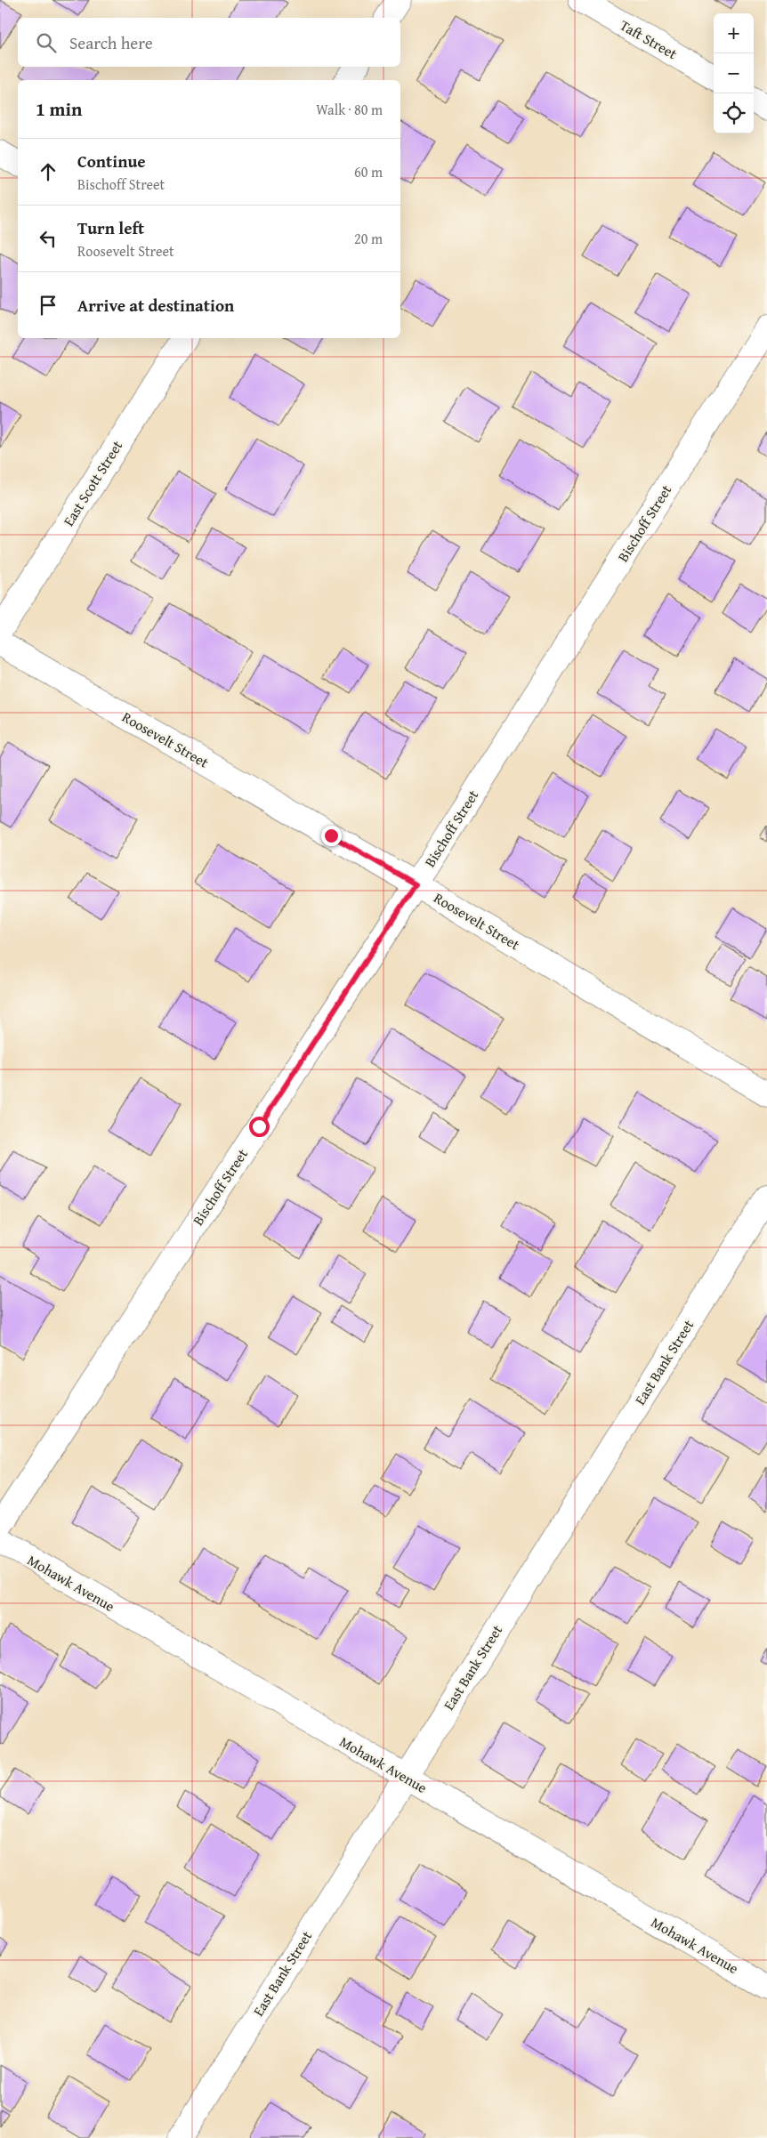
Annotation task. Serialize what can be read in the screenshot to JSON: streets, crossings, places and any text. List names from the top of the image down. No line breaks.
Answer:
{"streets":{"street":["Taft Street","East Scott Street","Bischoff Street","Roosevelt Street","East Bank Street","Mohawk Avenue"]},"crossings":[["Bischoff Street","Roosevelt Street"],["East Bank Street","Mohawk Avenue"]],"page":{"map_buttons":["+","−"],"search":"Search here","heading":["1 min","Walk · 80 m"],"list":[["Continue","Bischoff Street","60 m"],["Turn left","Roosevelt Street","20 m"],"Arrive at destination"]}}
